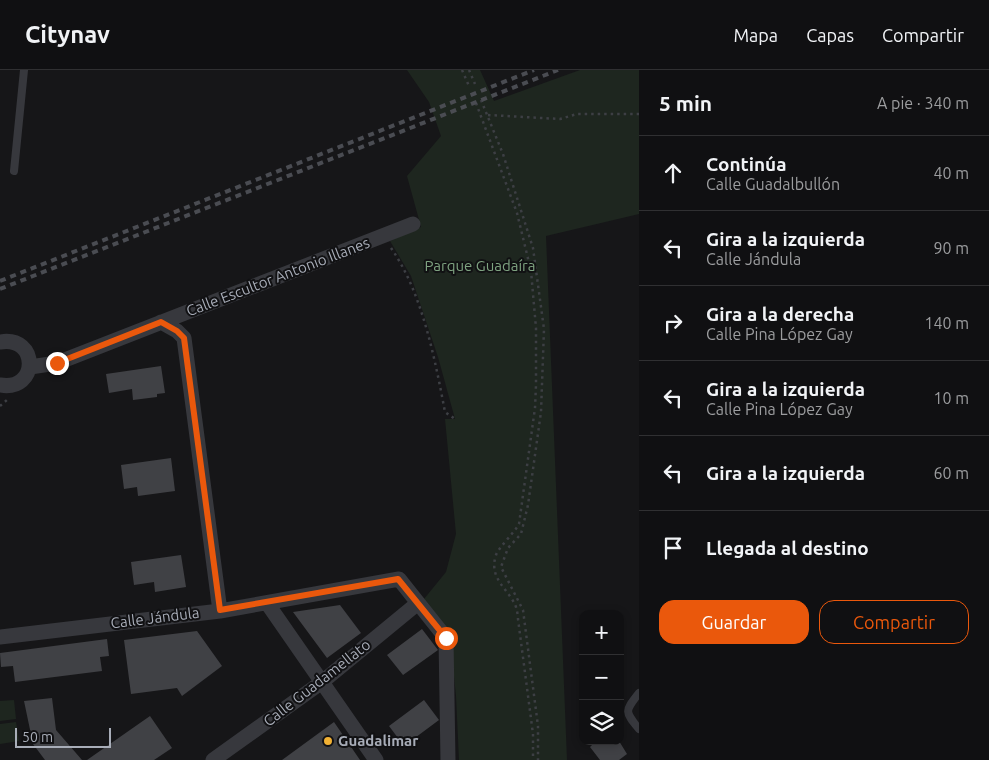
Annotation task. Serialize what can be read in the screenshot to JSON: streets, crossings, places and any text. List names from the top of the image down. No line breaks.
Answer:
{"streets":{"street":["Calle Escultor Antonio Illanes","Calle Jándula","Calle Guadamellato"]},"crossings":[["Calle Jándula","Calle Guadamellato"]],"parks":["Parque Guadaíra"],"places":["Guadalimar"],"scale_bar":"50 m","page":{"header":"Citynav","nav":["Mapa","Capas","Compartir"],"heading":["5 min","A pie · 340 m"],"list":[["Continúa","Calle Guadalbullón","40 m"],["Gira a la izquierda","Calle Jándula","90 m"],["Gira a la derecha","Calle Pina López Gay","140 m"],["Gira a la izquierda","Calle Pina López Gay","10 m"],["Gira a la izquierda","60 m"],"Llegada al destino"],"buttons":["Guardar","Compartir"],"map_buttons":["+","−"],"scale":"50 m"}}
